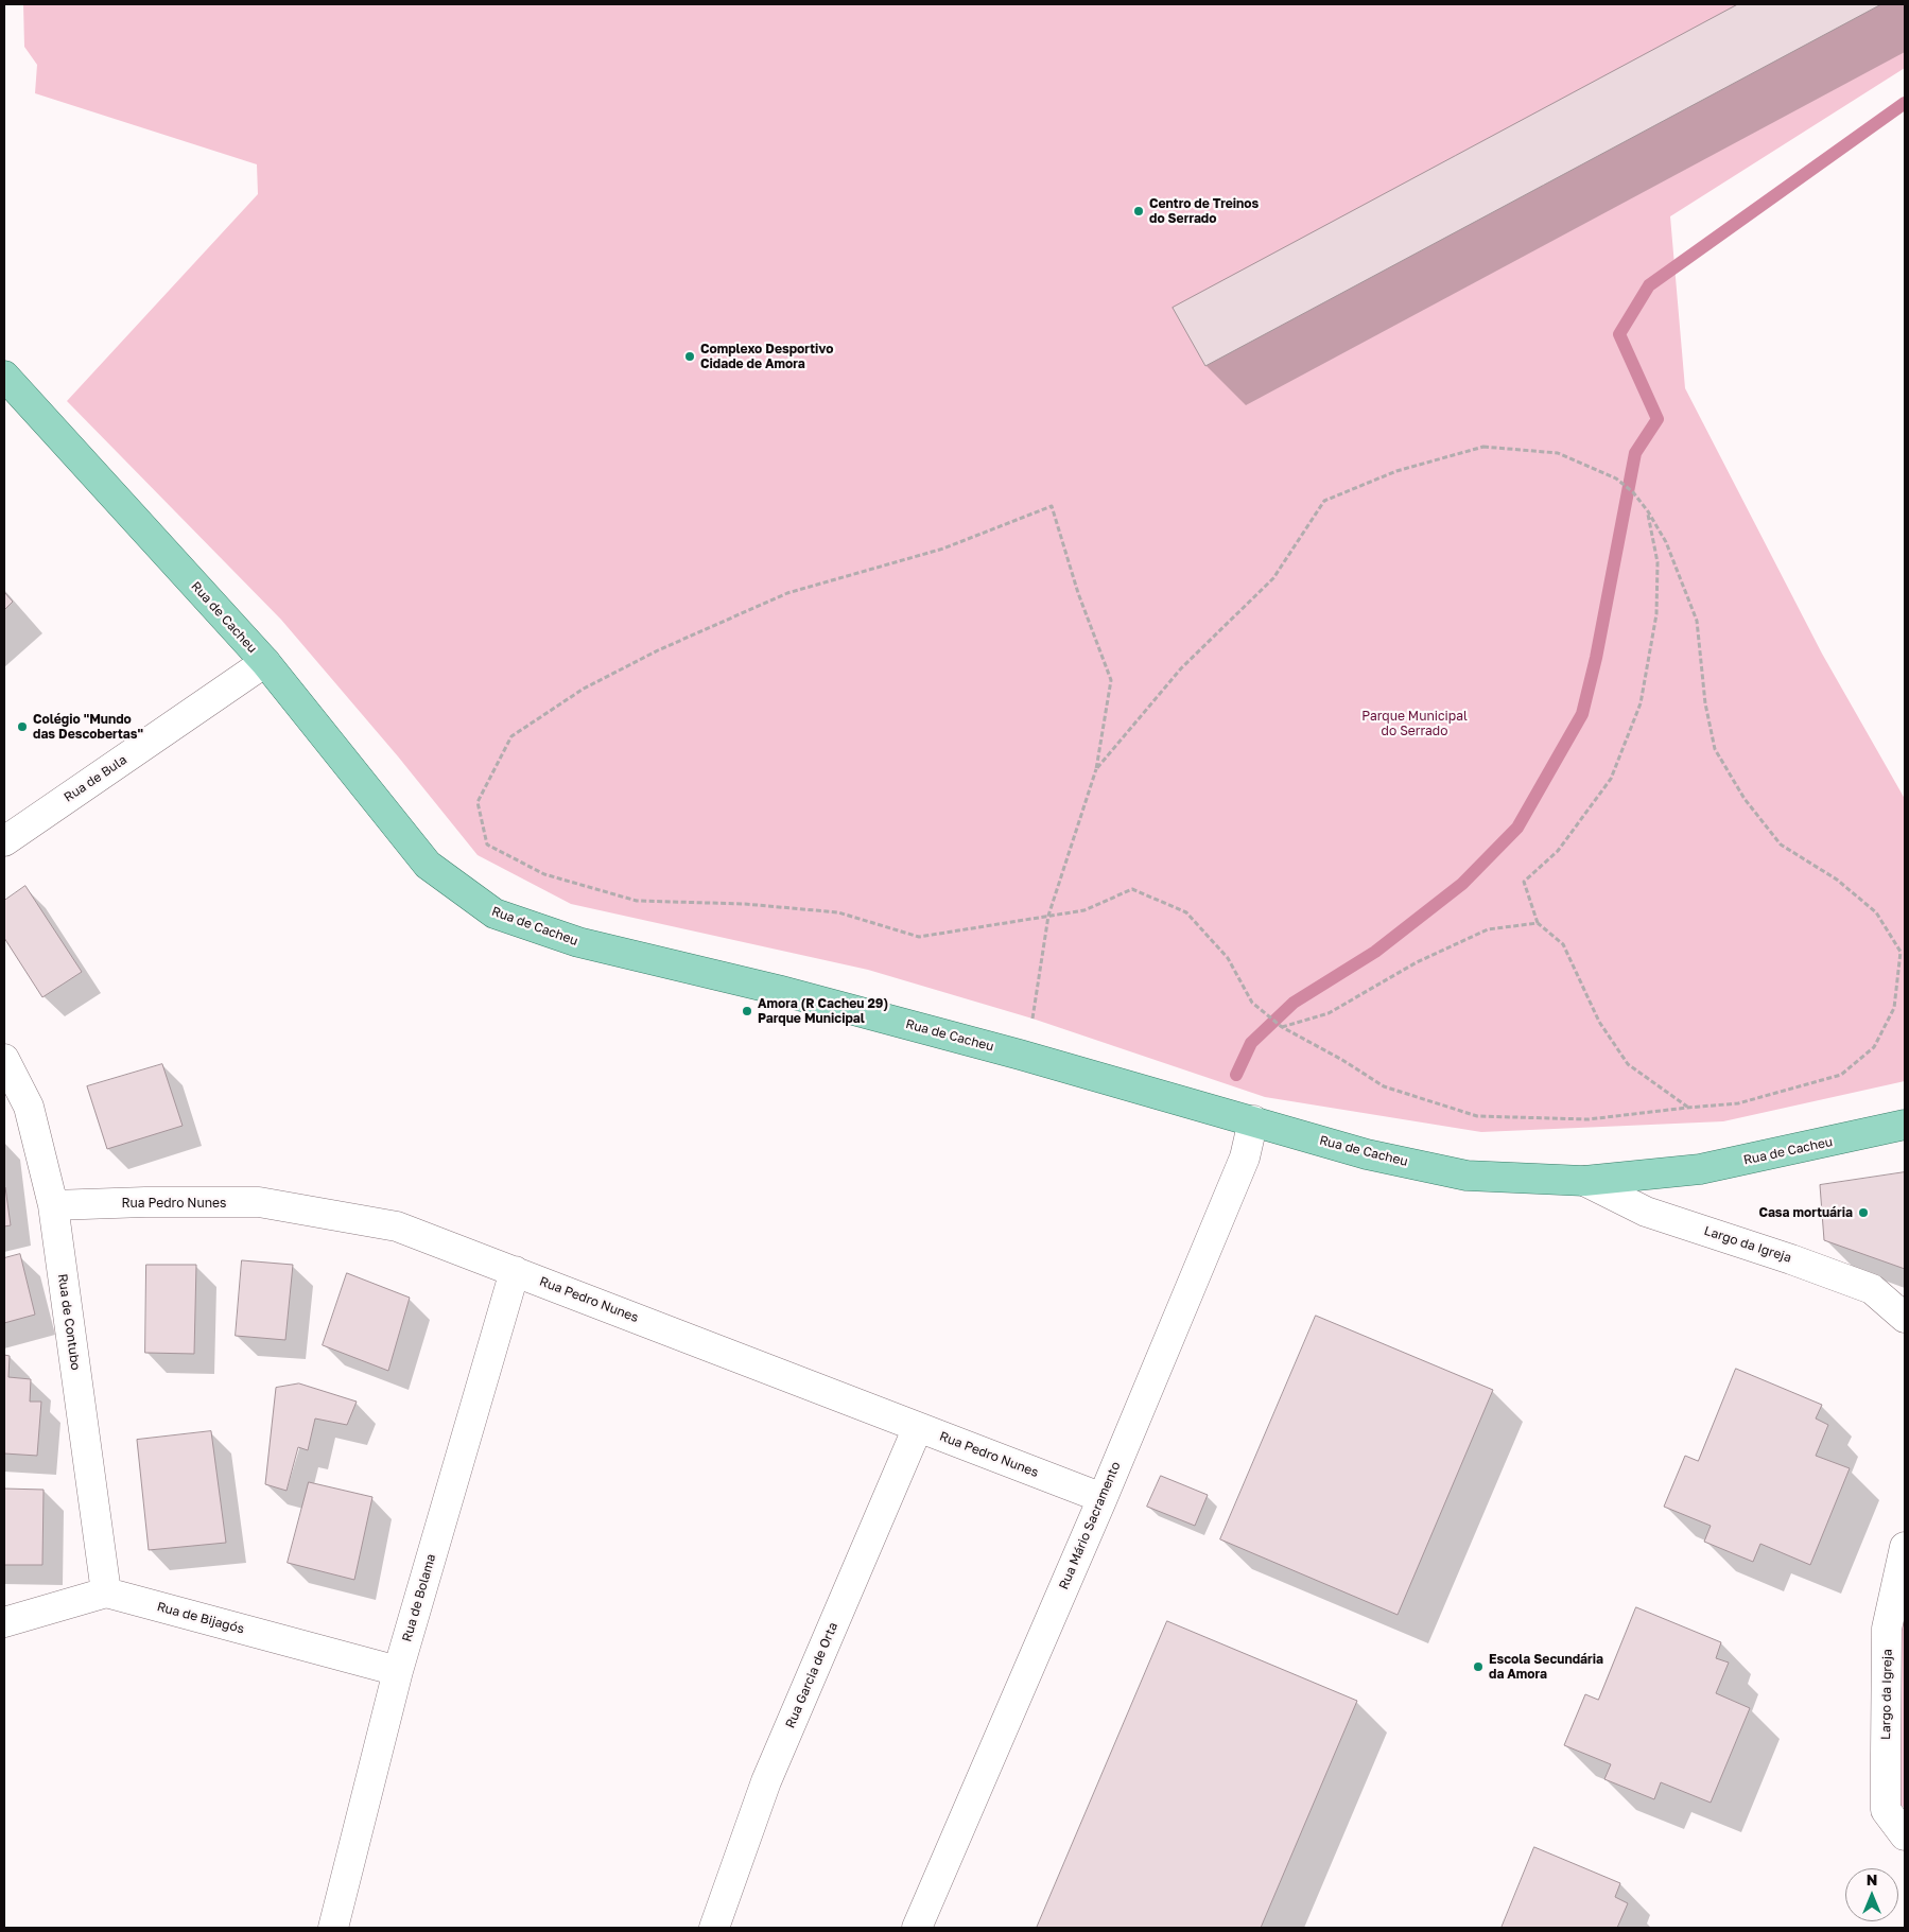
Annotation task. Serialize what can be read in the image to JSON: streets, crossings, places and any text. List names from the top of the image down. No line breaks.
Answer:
{"streets":{"main road":["Rua de Cacheu"],"street":["Rua de Bula","Rua Pedro Nunes","Largo da Igreja","Rua de Contubo","Rua Mário Sacramento","Rua de Bolama","Rua de Bijagós","Rua Garcia de Orta"]},"crossings":[["Rua de Cacheu","Rua de Bula"],["Rua de Cacheu","Largo da Igreja"],["Rua de Cacheu","Rua Mário Sacramento"],["Rua Pedro Nunes","Rua de Contubo"],["Rua Pedro Nunes","Rua Mário Sacramento"],["Rua Pedro Nunes","Rua de Bolama"],["Rua Pedro Nunes","Rua Garcia de Orta"],["Rua de Contubo","Rua de Bijagós"],["Rua de Bolama","Rua de Bijagós"]],"parks":["Parque Municipal do Serrado"],"places":["Centro de Treinos do Serrado","Complexo Desportivo Cidade de Amora","Colégio \"Mundo das Descobertas\"","Amora (R Cacheu 29) Parque Municipal","Casa mortuária","Escola Secundária da Amora"],"north":"top"}
